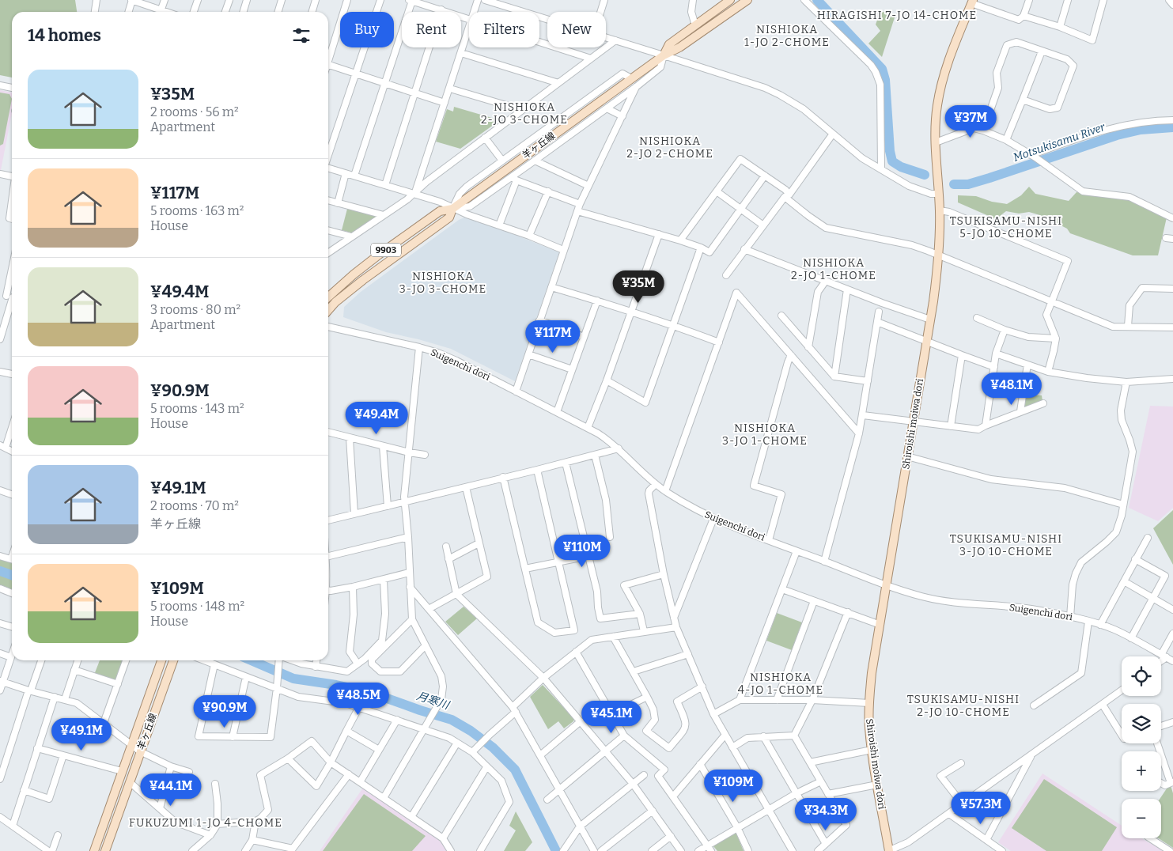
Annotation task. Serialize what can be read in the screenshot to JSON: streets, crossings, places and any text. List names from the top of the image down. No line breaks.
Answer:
{"streets":{"main road":["羊ヶ丘線","9903","Shiroishi moiwa dori"],"street":["Suigenchi dori"]},"crossings":[["Suigenchi dori","Shiroishi moiwa dori"]],"districts":["HIRAGISHI 7-JO 14-CHOME","NISHIOKA 1-JO 2-CHOME","NISHIOKA 2-JO 3-CHOME","NISHIOKA 2-JO 2-CHOME","TSUKISAMU-NISHI 5-JO 10-CHOME","NISHIOKA 2-JO 1-CHOME","NISHIOKA 3-JO 3-CHOME","NISHIOKA 3-JO 1-CHOME","TSUKISAMU-NISHI 3-JO 10-CHOME","NISHIOKA 4-JO 1-CHOME","TSUKISAMU-NISHI 2-JO 10-CHOME","FUKUZUMI 1-JO 4-CHOME"],"water":["Motsukisamu River","月寒川"],"page":{"chip":["Buy","Rent","Filters","New"],"heading":"14 homes","list":[{"name":"¥35M","note":"2 rooms · 56 m² · Apartment"},{"name":"¥117M","note":"5 rooms · 163 m² · House"},{"name":"¥49.4M","note":"3 rooms · 80 m² · Apartment"},{"name":"¥90.9M","note":"5 rooms · 143 m² · House"},{"name":"¥49.1M","note":"2 rooms · 70 m² · 羊ヶ丘線"},{"name":"¥109M","note":"5 rooms · 148 m² · House"}],"price":["¥37M","¥35M","¥117M","¥48.1M","¥49.4M","¥110M","¥48.5M","¥90.9M","¥45.1M","¥49.1M","¥109M","¥44.1M","¥57.3M","¥34.3M"],"map_buttons":["+","−"]}}
